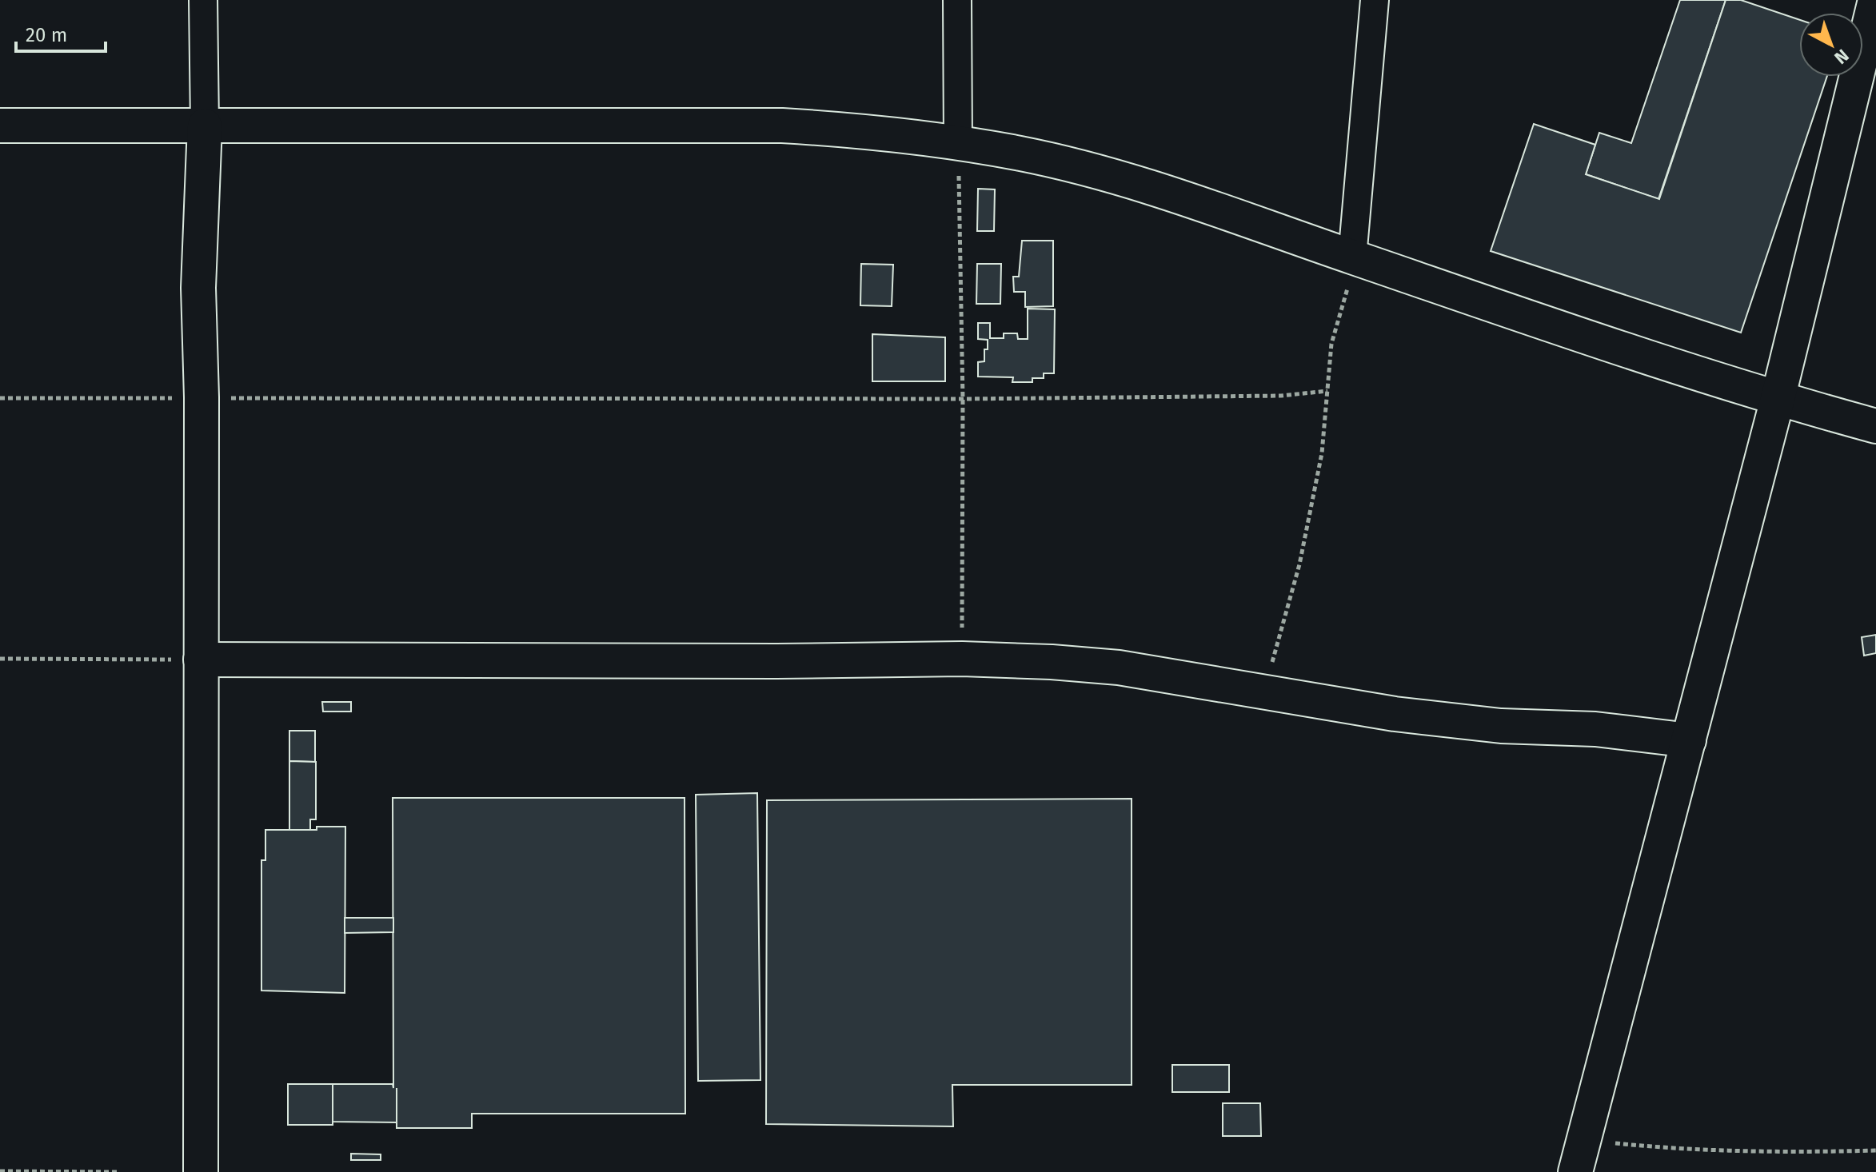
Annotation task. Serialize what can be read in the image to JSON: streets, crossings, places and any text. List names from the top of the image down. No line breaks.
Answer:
{"scale_bar":"20 m","north":"bottom right"}
